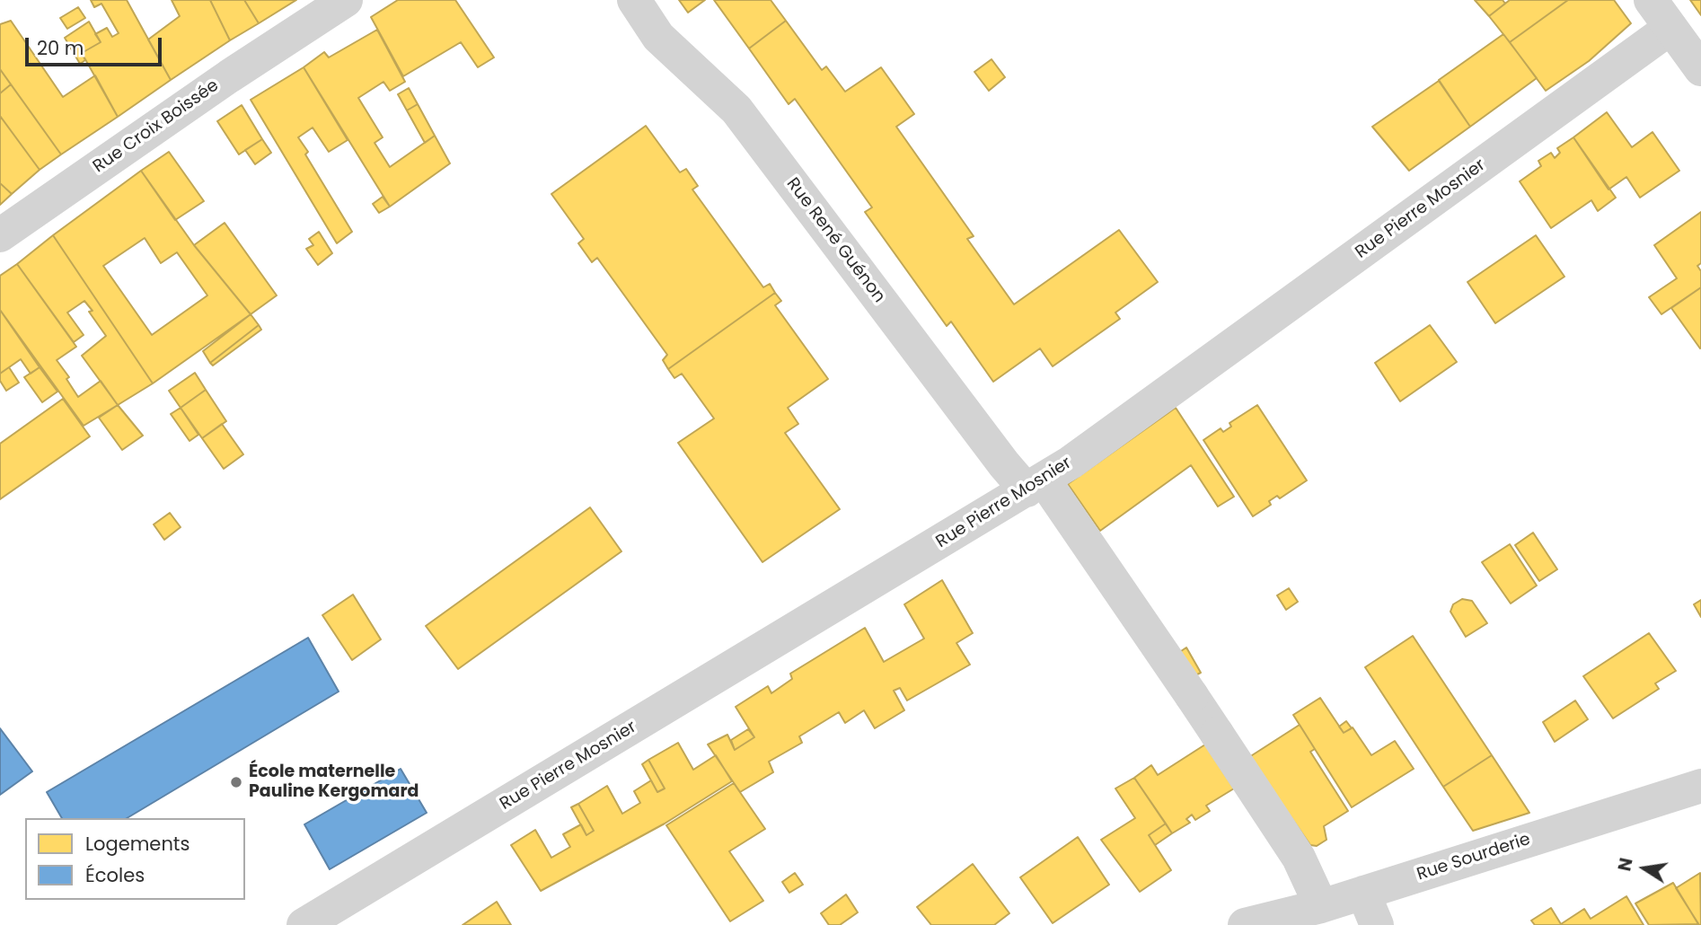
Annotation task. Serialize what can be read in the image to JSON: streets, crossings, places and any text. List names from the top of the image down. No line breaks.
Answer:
{"streets":{"street":["Rue Croix Boissée","Rue Pierre Mosnier","Rue René Guénon","Rue Sourderie"]},"crossings":[["Rue Pierre Mosnier","Rue René Guénon"],["Rue René Guénon","Rue Sourderie"]],"places":["École maternelle Pauline Kergomard"],"legend":["Logements","Écoles"],"scale_bar":"20 m","north":"left"}
